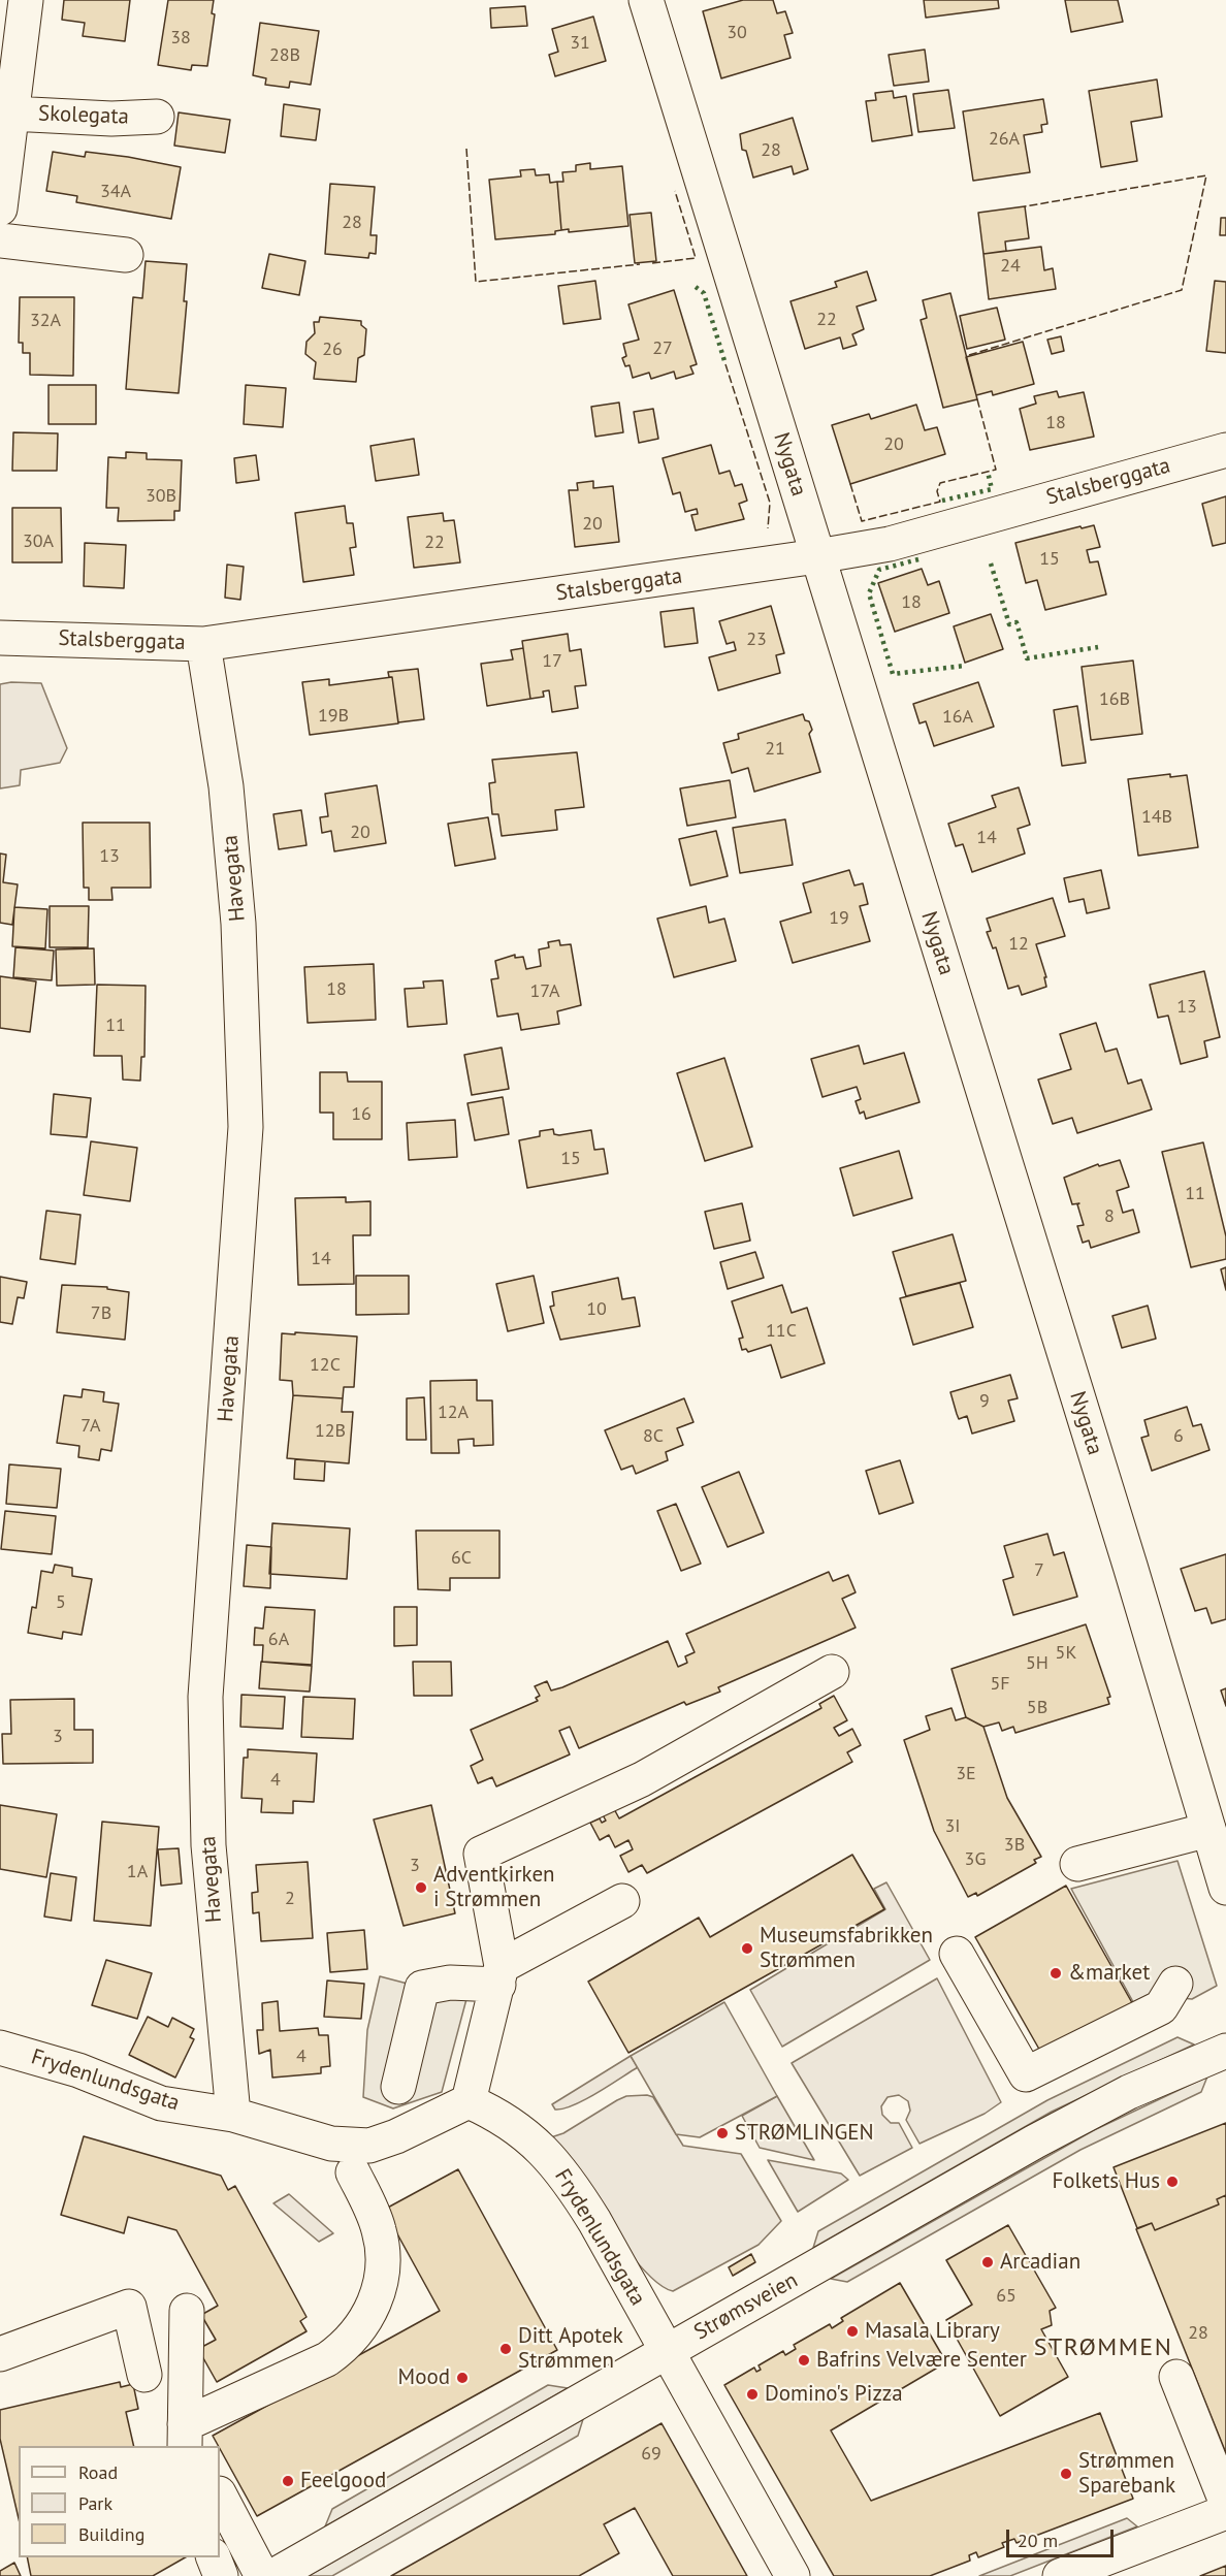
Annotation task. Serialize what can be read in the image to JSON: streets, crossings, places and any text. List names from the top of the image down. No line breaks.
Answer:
{"streets":{"street":["Skolegata","Nygata","Stalsberggata","Havegata","Frydenlundsgata","Strømsveien"]},"crossings":[["Nygata","Stalsberggata"],["Stalsberggata","Havegata"],["Havegata","Frydenlundsgata"],["Frydenlundsgata","Strømsveien"]],"districts":["STRØMMEN"],"places":["Adventkirken i Strømmen","Museumsfabrikken Strømmen","&market","STRØMLINGEN","Folkets Hus","Arcadian","Masala Library","Ditt Apotek Strømmen","Bafrins Velvære Senter","Mood","Domino's Pizza","Strømmen Sparebank","Feelgood"],"house_numbers":["30","38","31","28B","26A","28","34A","28","24","22","32A","27","26","18","20","30B","20","30A","22","15","18","23","17","16B","19B","16A","21","14B","20","14","13","19","12","18","17A","13","11","16","15","11","8","14","10","7B","11C","12C","9","12A","7A","12B","8C","6","6C","7","5","6A","5K","5H","5F","5B","3","3E","4","3I","3B","3G","3","1A","2","4","65","28","69"],"legend":["Road","Park","Building"],"scale_bar":"20 m"}
